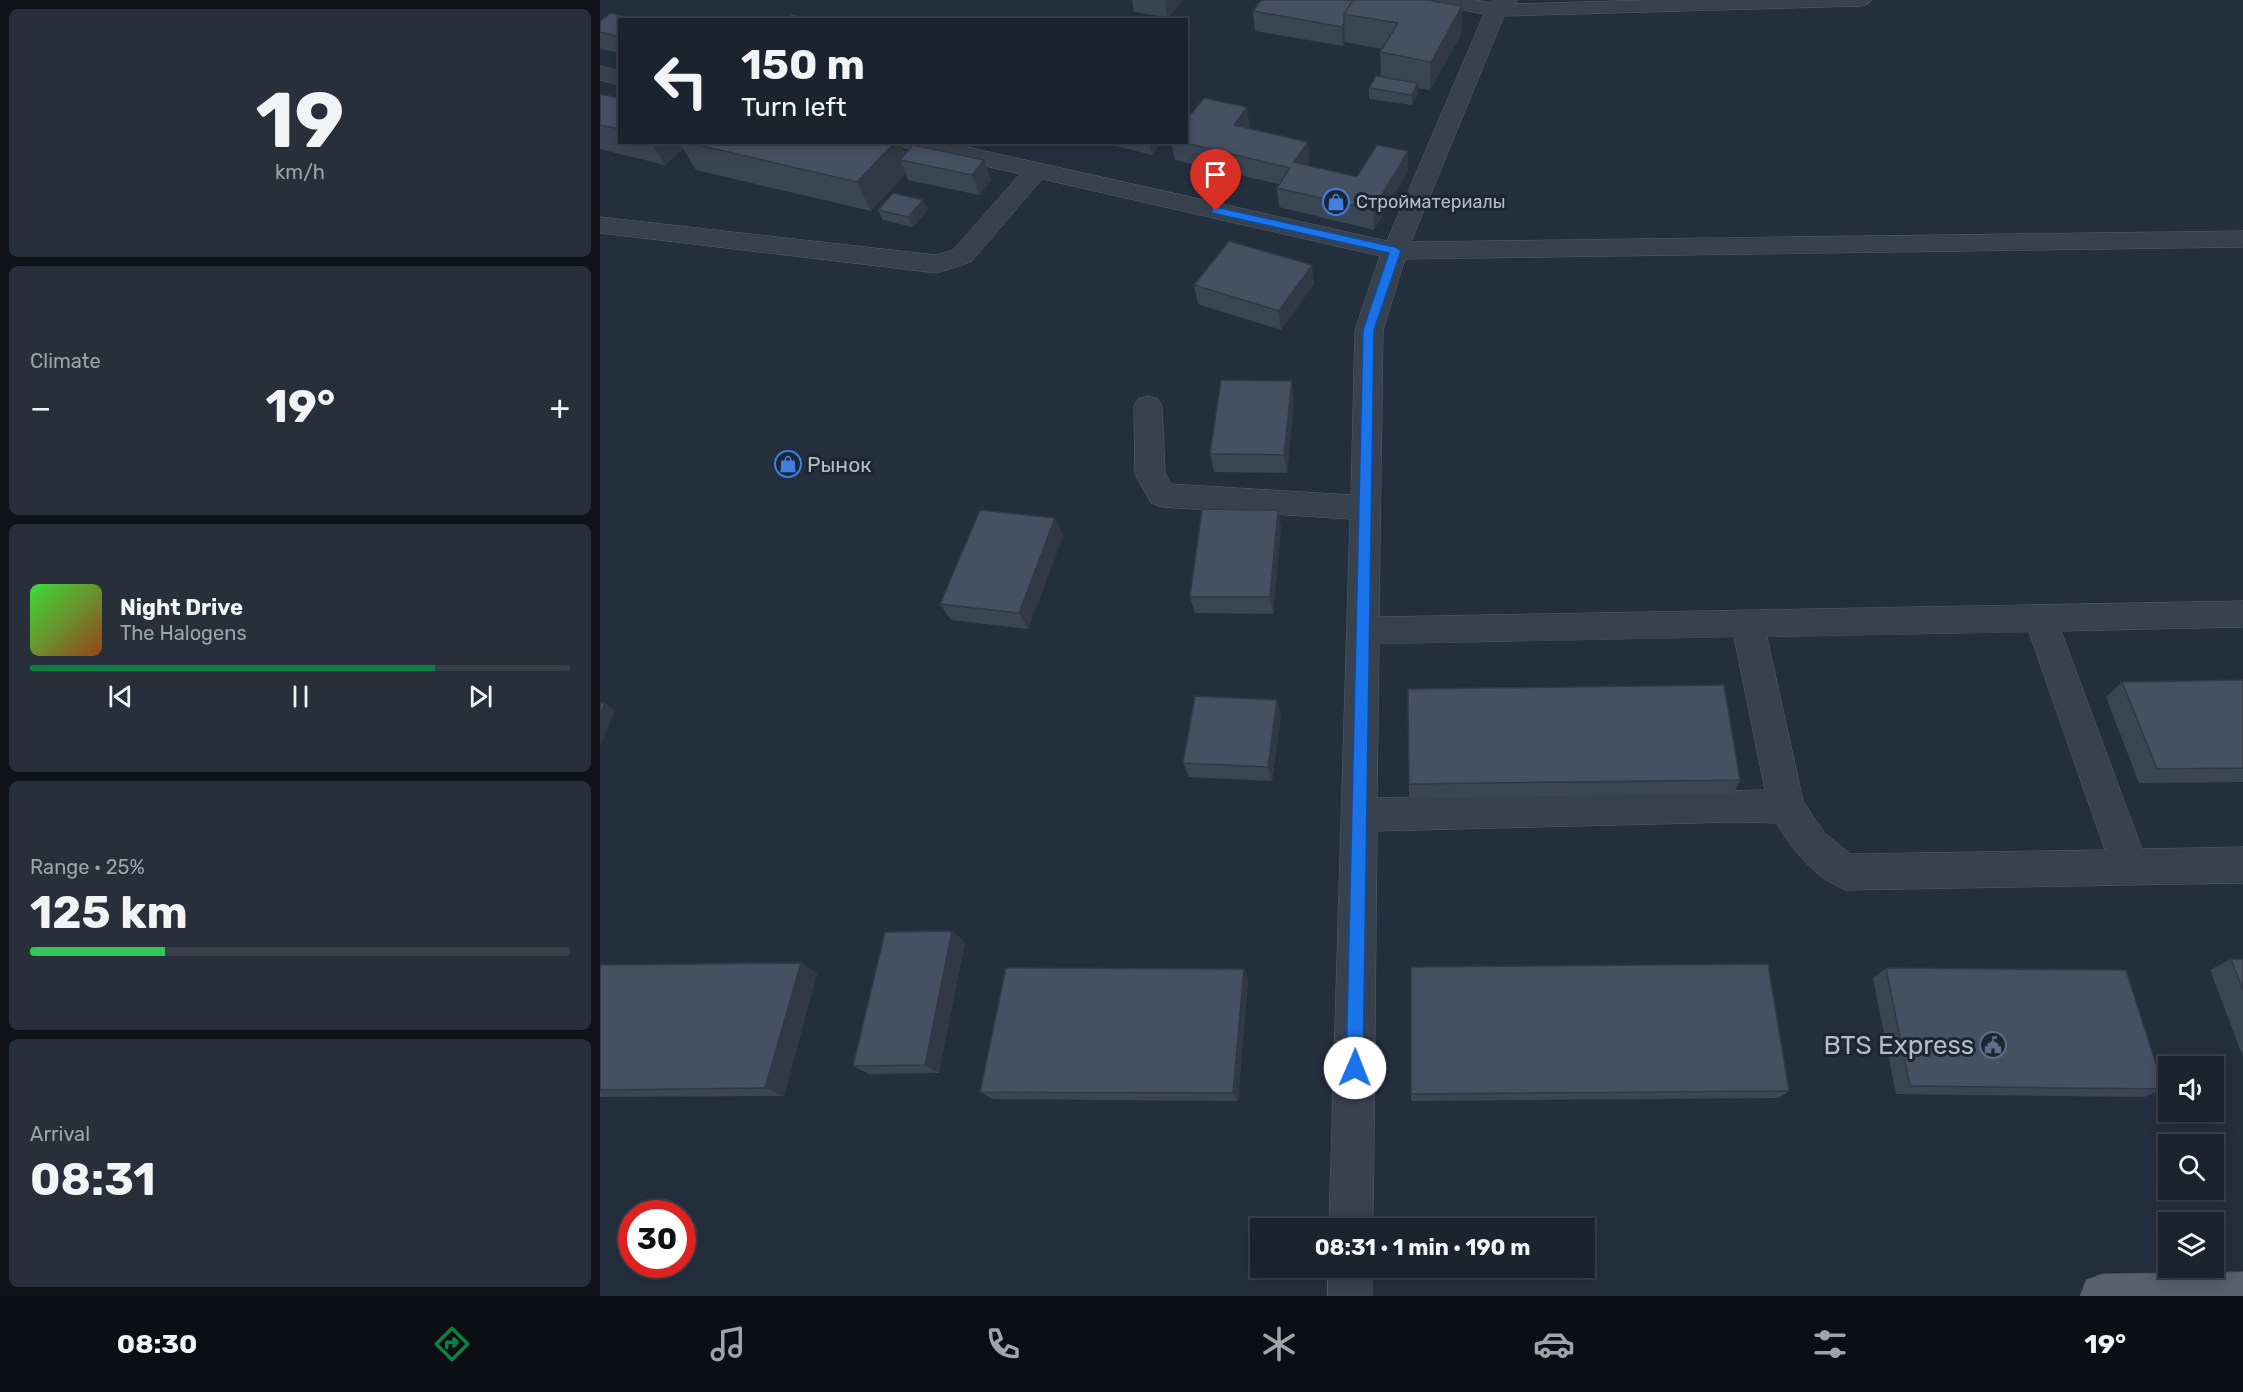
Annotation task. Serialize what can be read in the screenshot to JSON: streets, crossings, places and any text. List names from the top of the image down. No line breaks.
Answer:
{"places":{"shop":["Стройматериалы","Рынок"],"public building":["BTS Express"]},"page":{"tile":[["19","km/h"],"Climate",["Range · 25%","125 km"],["Arrival","08:31"]],"turn":["150 m","Turn left"],"heat":["−","19°","+"],"song":["Night Drive","The Halogens"],"limit":"30","trip":"08:31 · 1 min · 190 m","tabs":["08:30","19°"]}}
